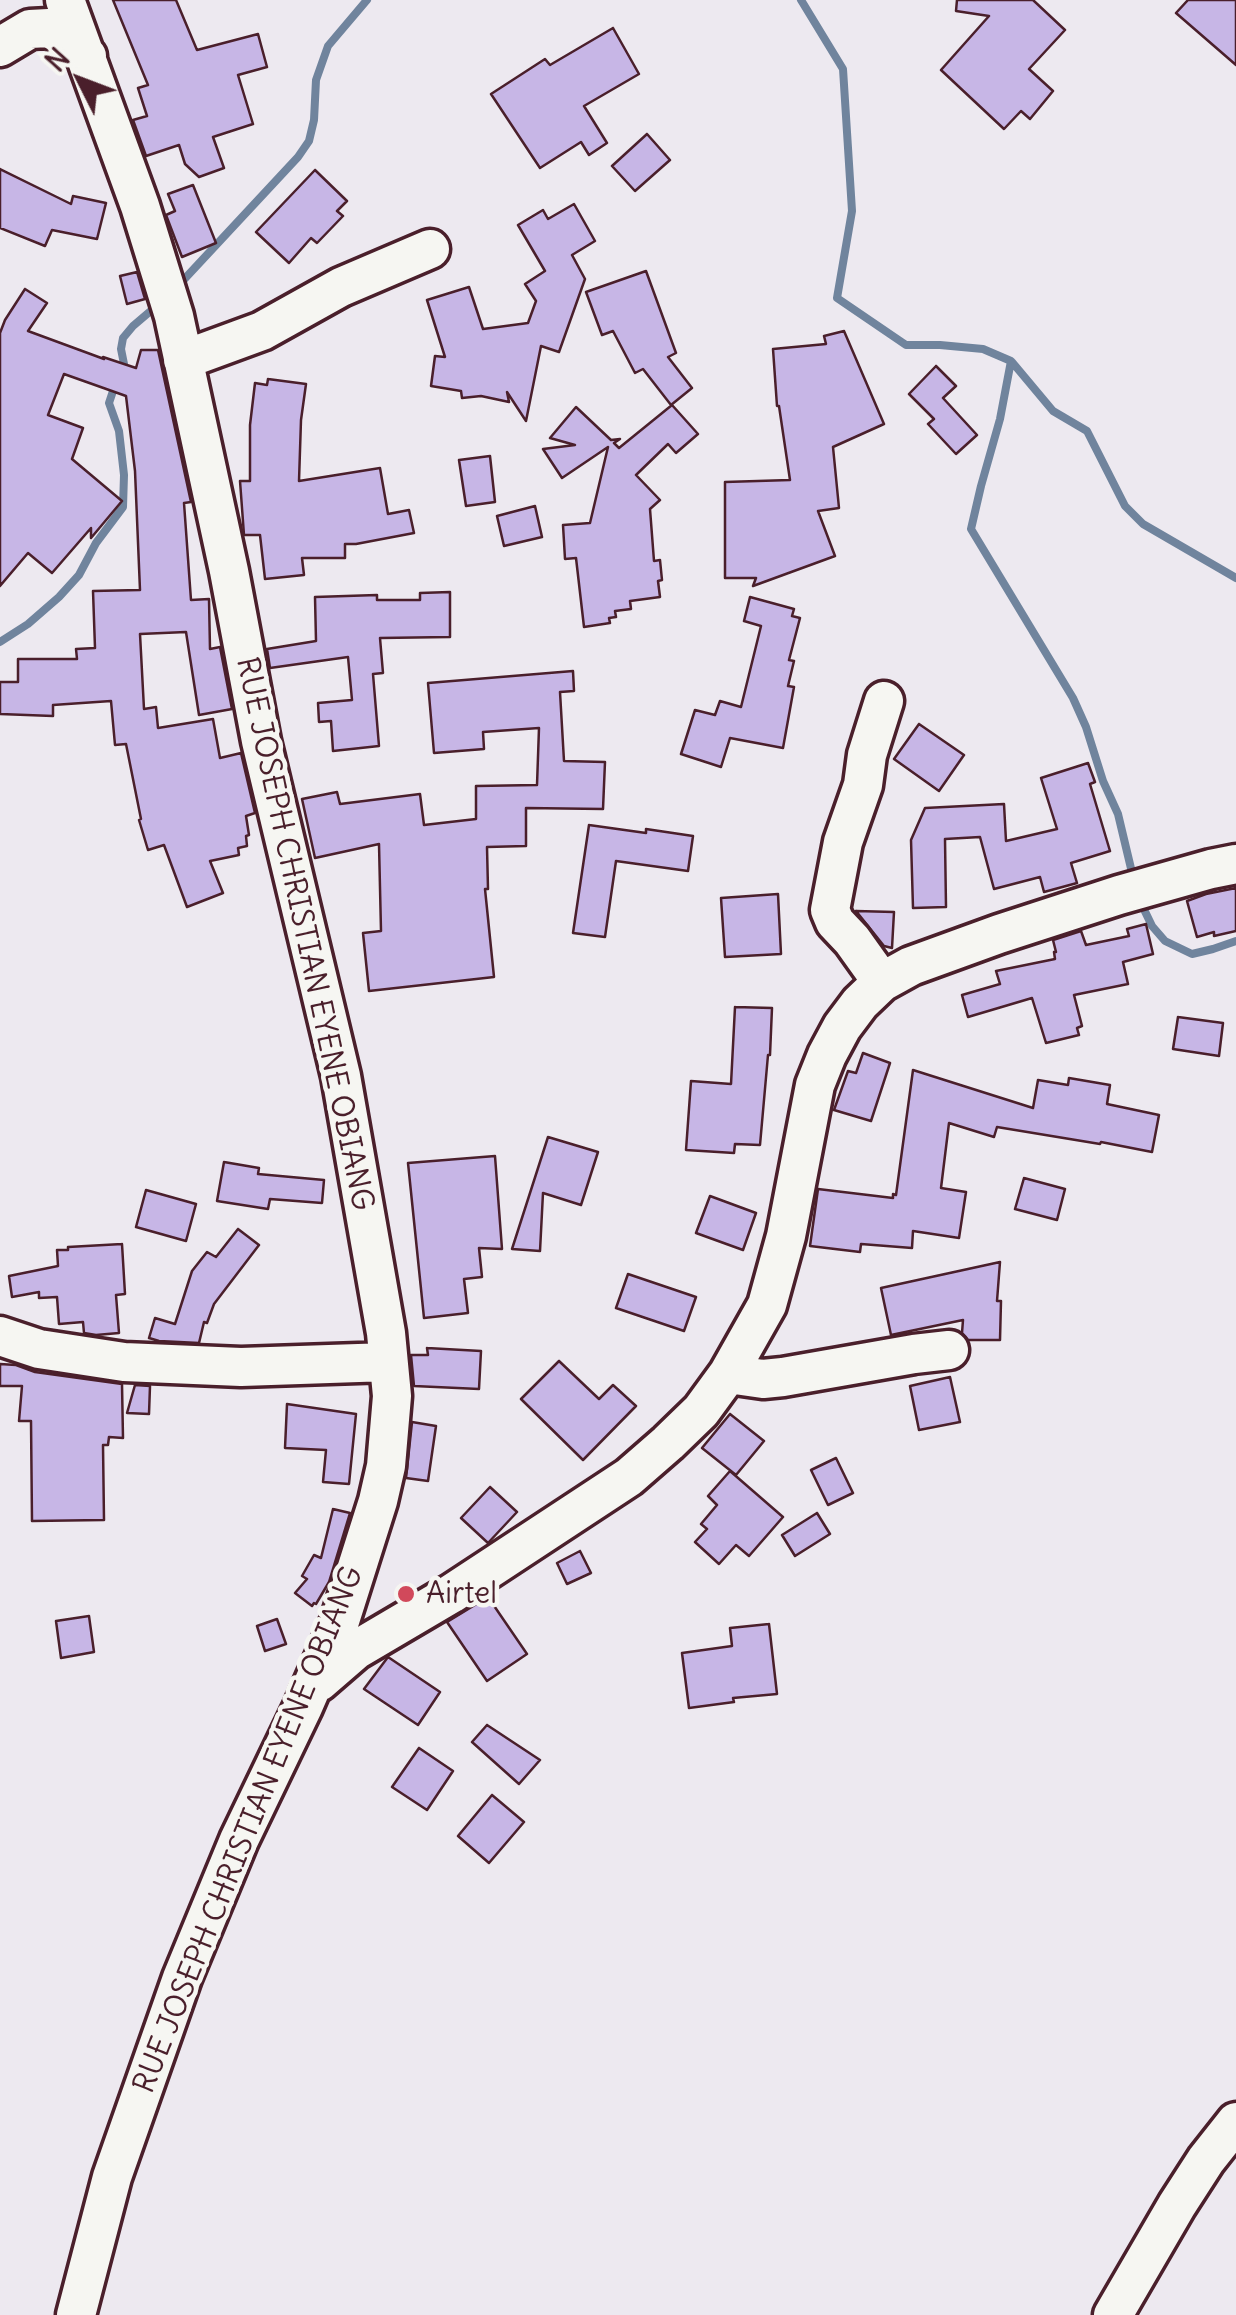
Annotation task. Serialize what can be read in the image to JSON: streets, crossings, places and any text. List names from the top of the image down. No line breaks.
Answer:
{"streets":{"street":["RUE JOSEPH CHRISTIAN EYENE OBIANG"]},"places":["Airtel"],"north":"top left"}
